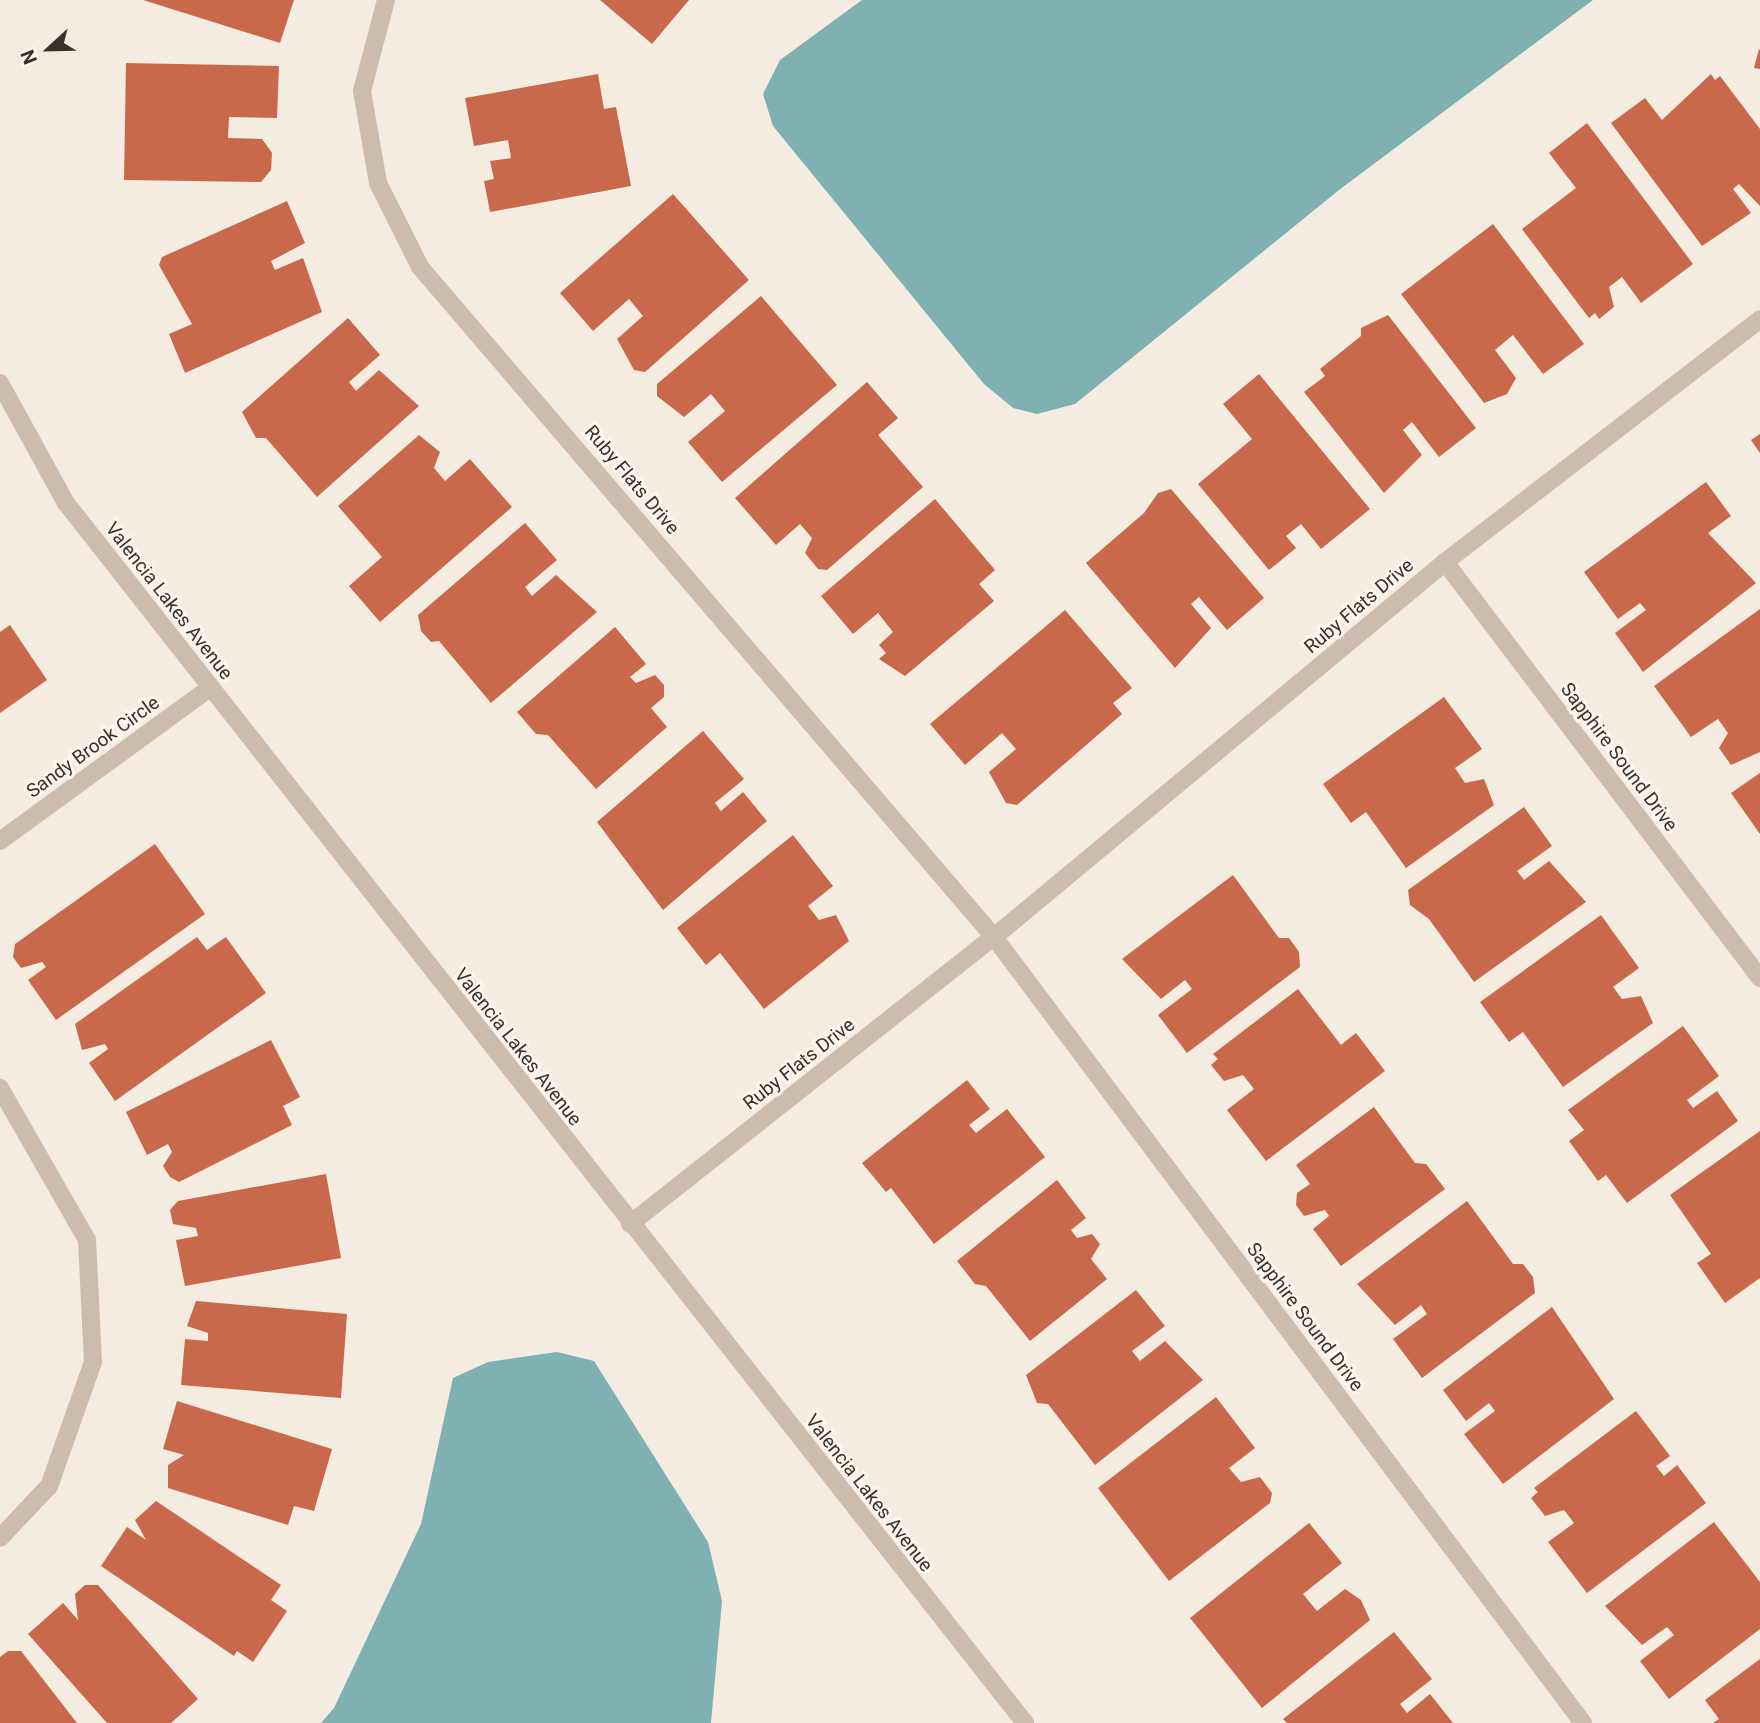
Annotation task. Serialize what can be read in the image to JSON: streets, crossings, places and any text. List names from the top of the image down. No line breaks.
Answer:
{"streets":{"street":["Ruby Flats Drive","Valencia Lakes Avenue","Sandy Brook Circle","Sapphire Sound Drive"]},"crossings":[["Ruby Flats Drive","Valencia Lakes Avenue"],["Ruby Flats Drive","Sapphire Sound Drive"],["Valencia Lakes Avenue","Sandy Brook Circle"]],"north":"left"}
